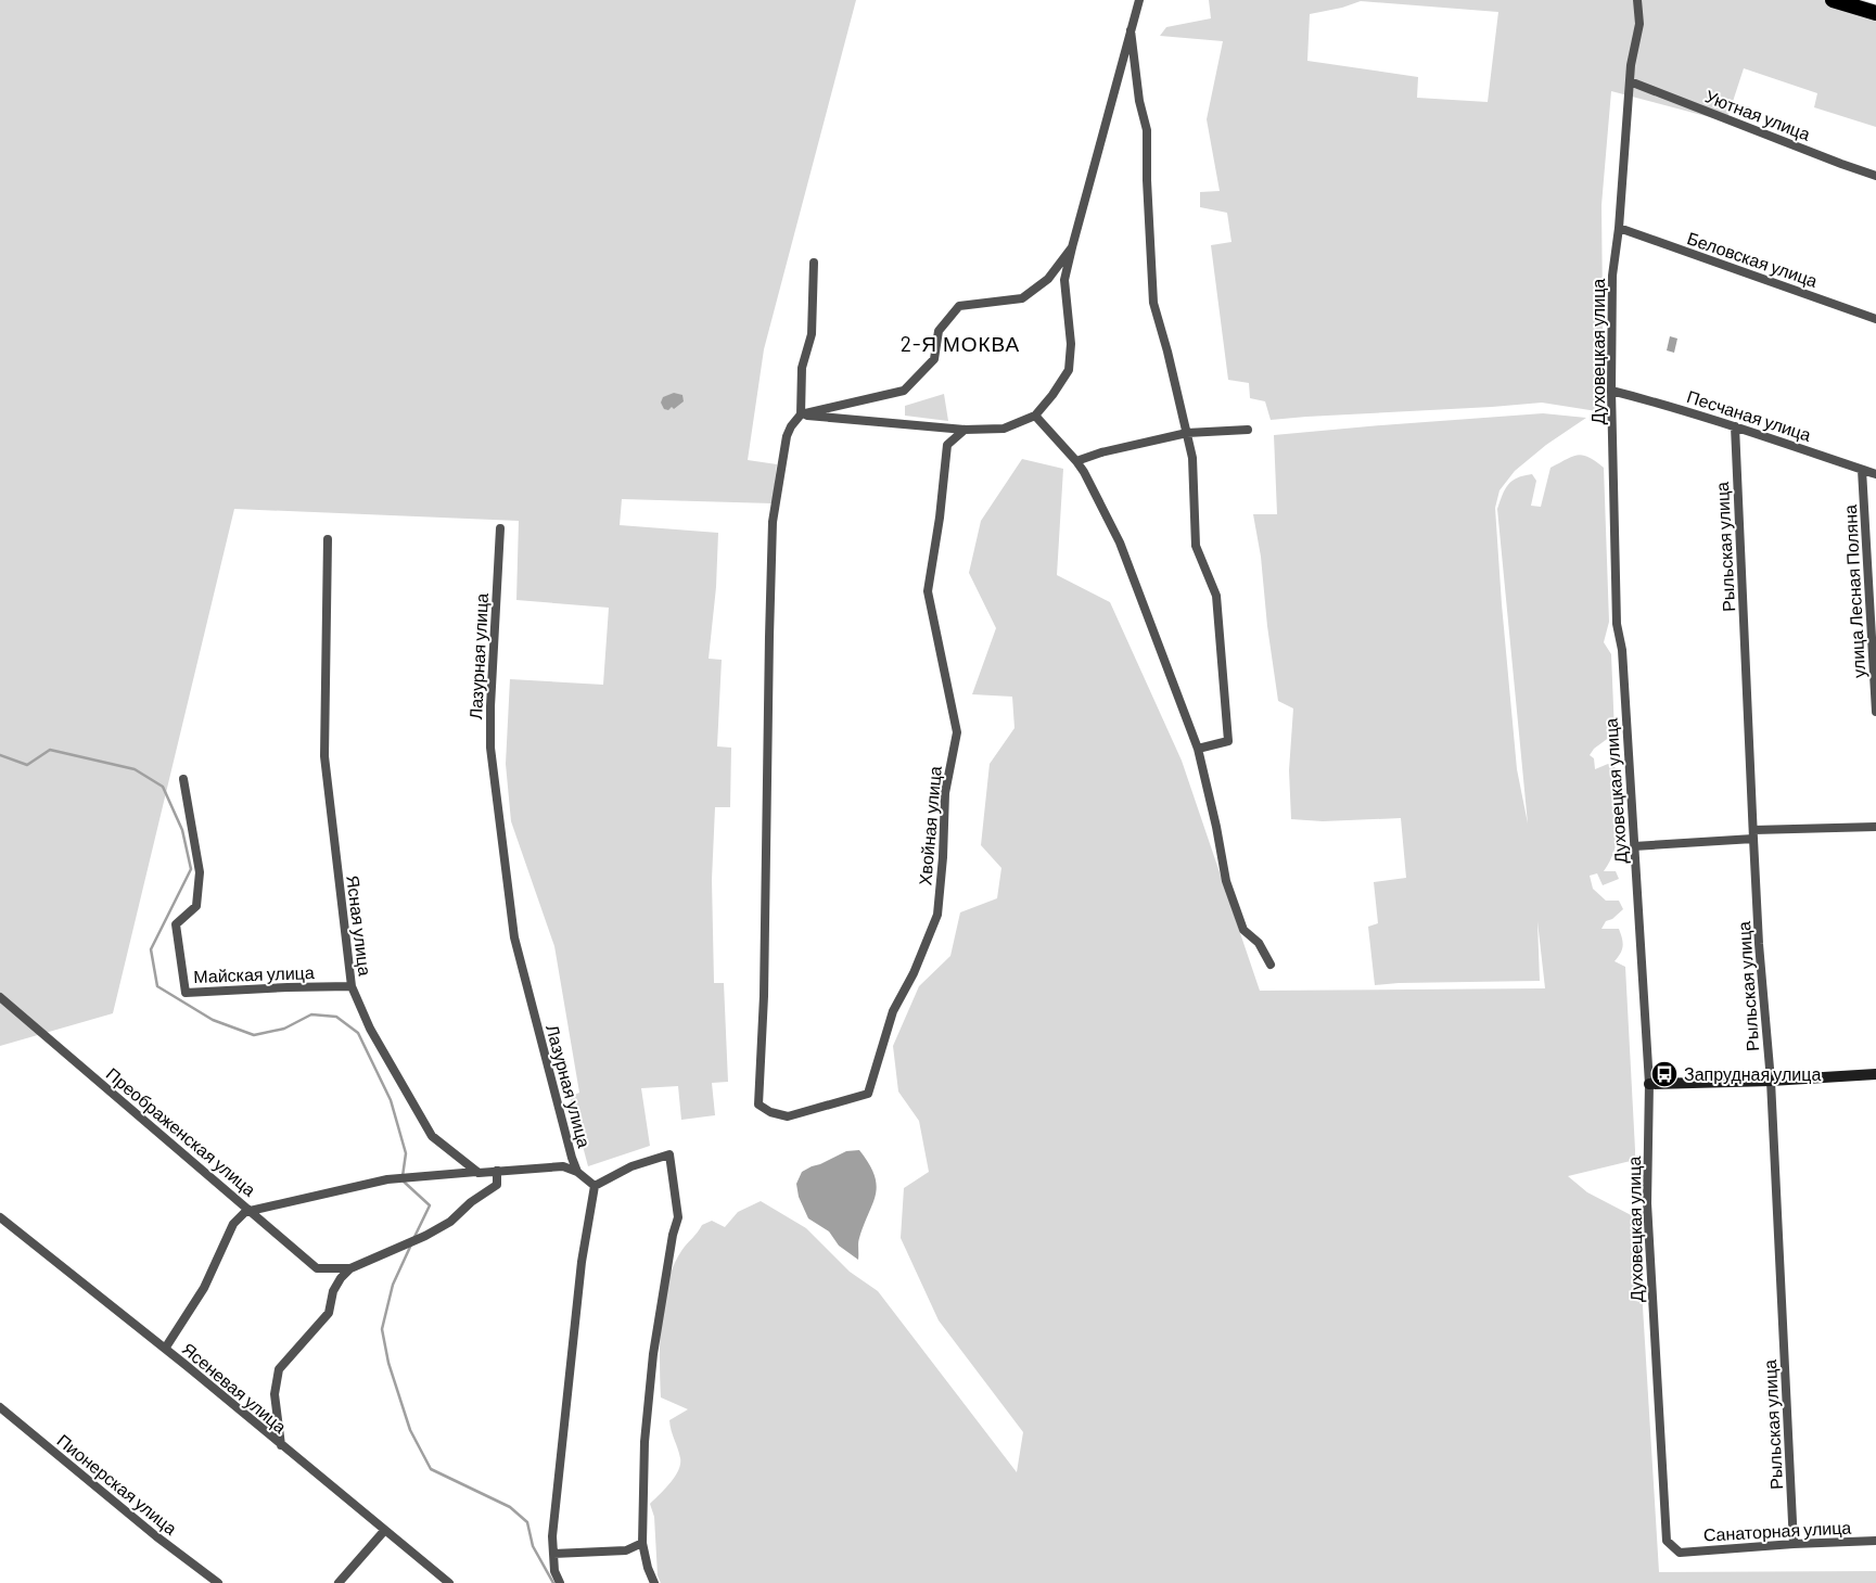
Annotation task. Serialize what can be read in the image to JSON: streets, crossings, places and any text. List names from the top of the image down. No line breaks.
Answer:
{"streets":{"street":["Уютная улица","Беловская улица","Духовецкая улица","Песчаная улица","Рыльская улица","улица Лесная Поляна","Лазурная улица","Хвойная улица","Ясная улица","Майская улица","Преображенская улица","Ясеневая улица","Пионерская улица","Санаторная улица"]},"crossings":[["Уютная улица","Духовецкая улица"],["Беловская улица","Духовецкая улица"],["Духовецкая улица","Песчаная улица"],["Духовецкая улица","Санаторная улица"],["Песчаная улица","Рыльская улица"],["Песчаная улица","улица Лесная Поляна"],["Рыльская улица","Санаторная улица"],["Ясная улица","Майская улица"]],"districts":["2-Я МОКВА"],"places":{"bus stop":["Запрудная улица"]}}
